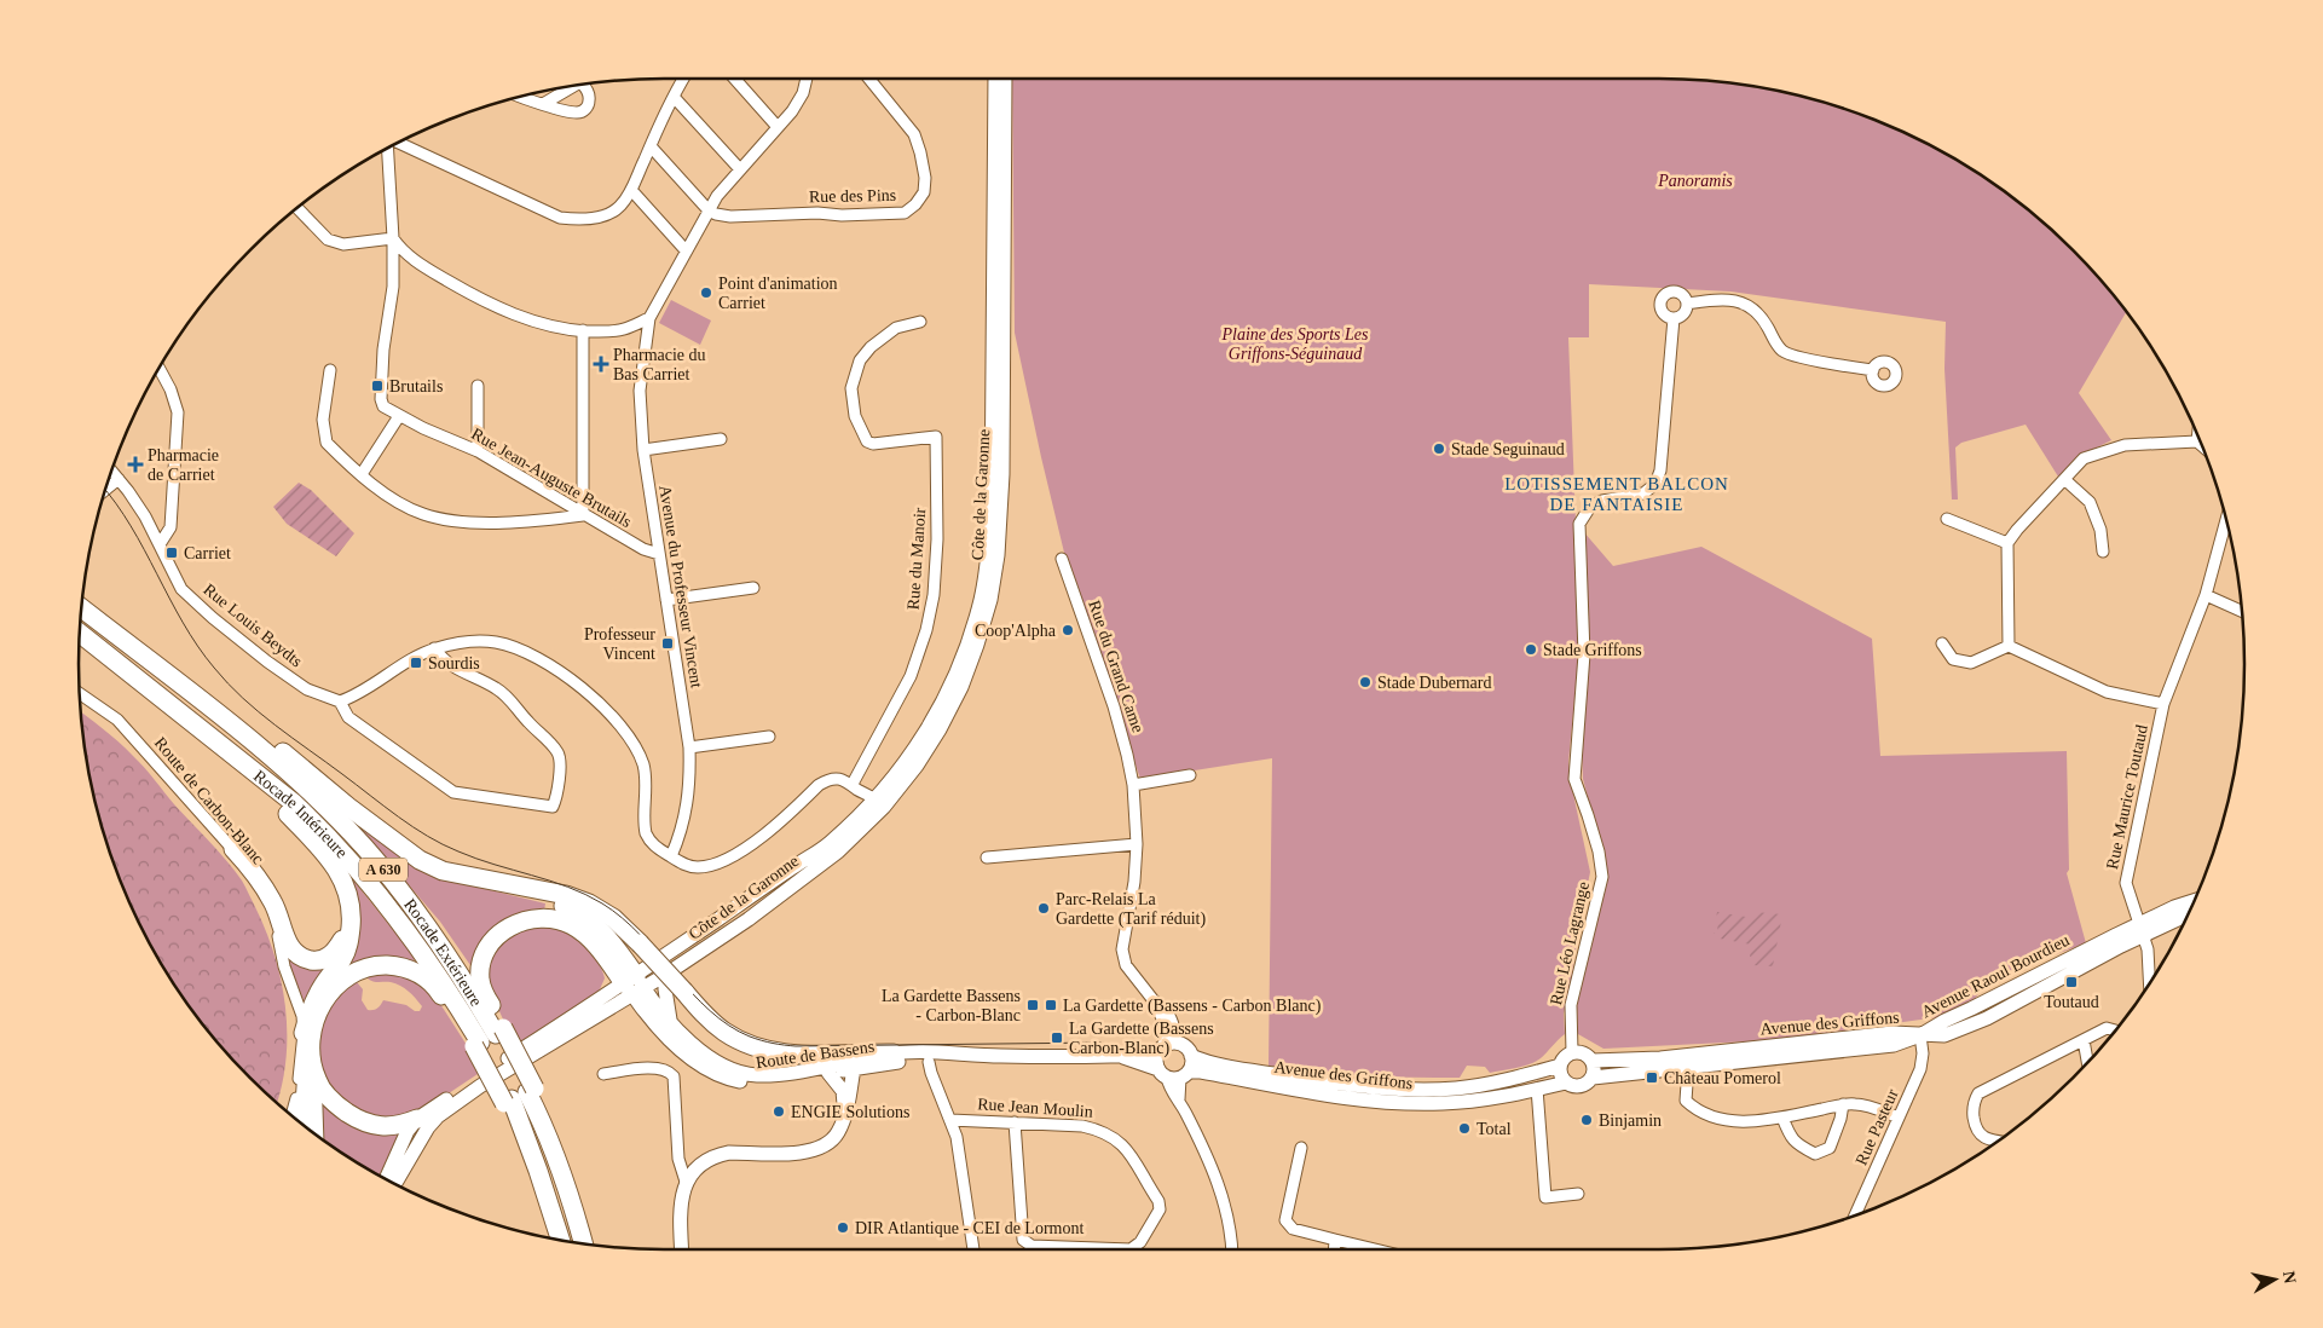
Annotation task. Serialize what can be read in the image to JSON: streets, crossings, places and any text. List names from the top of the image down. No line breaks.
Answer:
{"streets":{"highway":["Rocade Intérieure","A 630","Rocade Extérieure"],"main road":["Côte de la Garonne","Avenue Raoul Bourdieu","Avenue des Griffons","Route de Bassens"],"street":["Rue des Pins","Rue Jean-Auguste Brutails","Rue du Manoir","Avenue du Professeur Vincent","Rue Louis Beydts","Rue du Grand Came","Rue Maurice Toutaud","Route de Carbon-Blanc","Rue Léo Lagrange","Rue Jean Moulin","Rue Pasteur"]},"crossings":[["Rue Jean-Auguste Brutails","Avenue du Professeur Vincent"],["Côte de la Garonne","Route de Bassens"],["Rue du Grand Came","Avenue des Griffons"],["Rue Maurice Toutaud","Avenue Raoul Bourdieu"],["Rocade Intérieure","Rocade Extérieure"],["Rue Léo Lagrange","Avenue des Griffons"],["Avenue Raoul Bourdieu","Avenue des Griffons"],["Avenue Raoul Bourdieu","Rue Pasteur"],["Avenue des Griffons","Route de Bassens"],["Avenue des Griffons","Rue Pasteur"]],"districts":["LOTISSEMENT BALCON DE FANTAISIE"],"parks":["Panoramis","Plaine des Sports Les Griffons-Séguinaud"],"places":{"other":["Point d'animation Carriet","Stade Seguinaud","Coop'Alpha","Stade Griffons","Stade Dubernard","Parc-Relais La Gardette (Tarif réduit)","ENGIE Solutions","Binjamin","Total","DIR Atlantique - CEI de Lormont"],"health":["Pharmacie du Bas Carriet","Pharmacie de Carriet"],"transit":["Brutails","Carriet","Professeur Vincent","Sourdis","Toutaud","La Gardette Bassens - Carbon-Blanc","La Gardette (Bassens - Carbon Blanc)","La Gardette (Bassens Carbon-Blanc)","Château Pomerol"]},"north":"right"}
